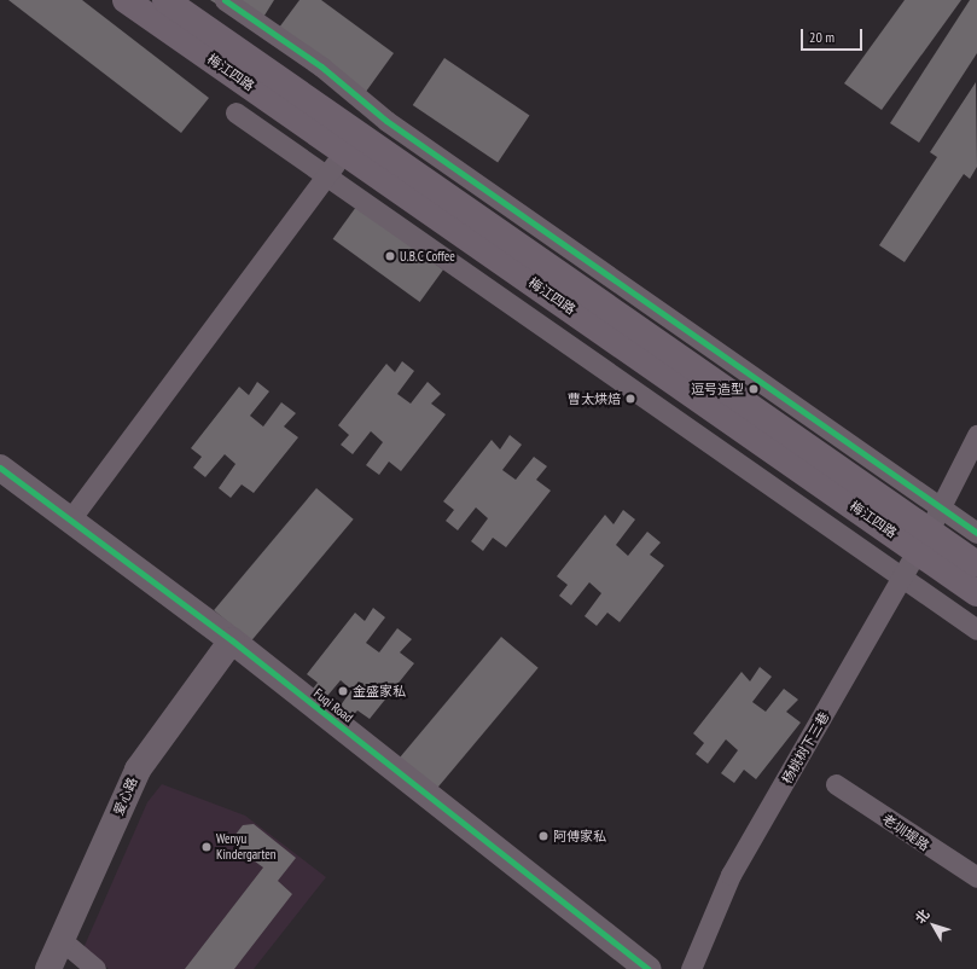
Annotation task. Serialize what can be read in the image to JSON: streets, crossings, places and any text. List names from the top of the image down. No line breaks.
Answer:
{"streets":{"main road":["梅江四路"],"street":["Fuqi Road","杨桃树下三巷","爱心路","老圳堤路"]},"crossings":[["梅江四路","杨桃树下三巷"],["Fuqi Road","爱心路"]],"places":["U.B.C Coffee","逗号造型","曹太烘焙","金盛家私","阿傅家私","Wenyu Kindergarten"],"scale_bar":"20 m","north":"top left"}
